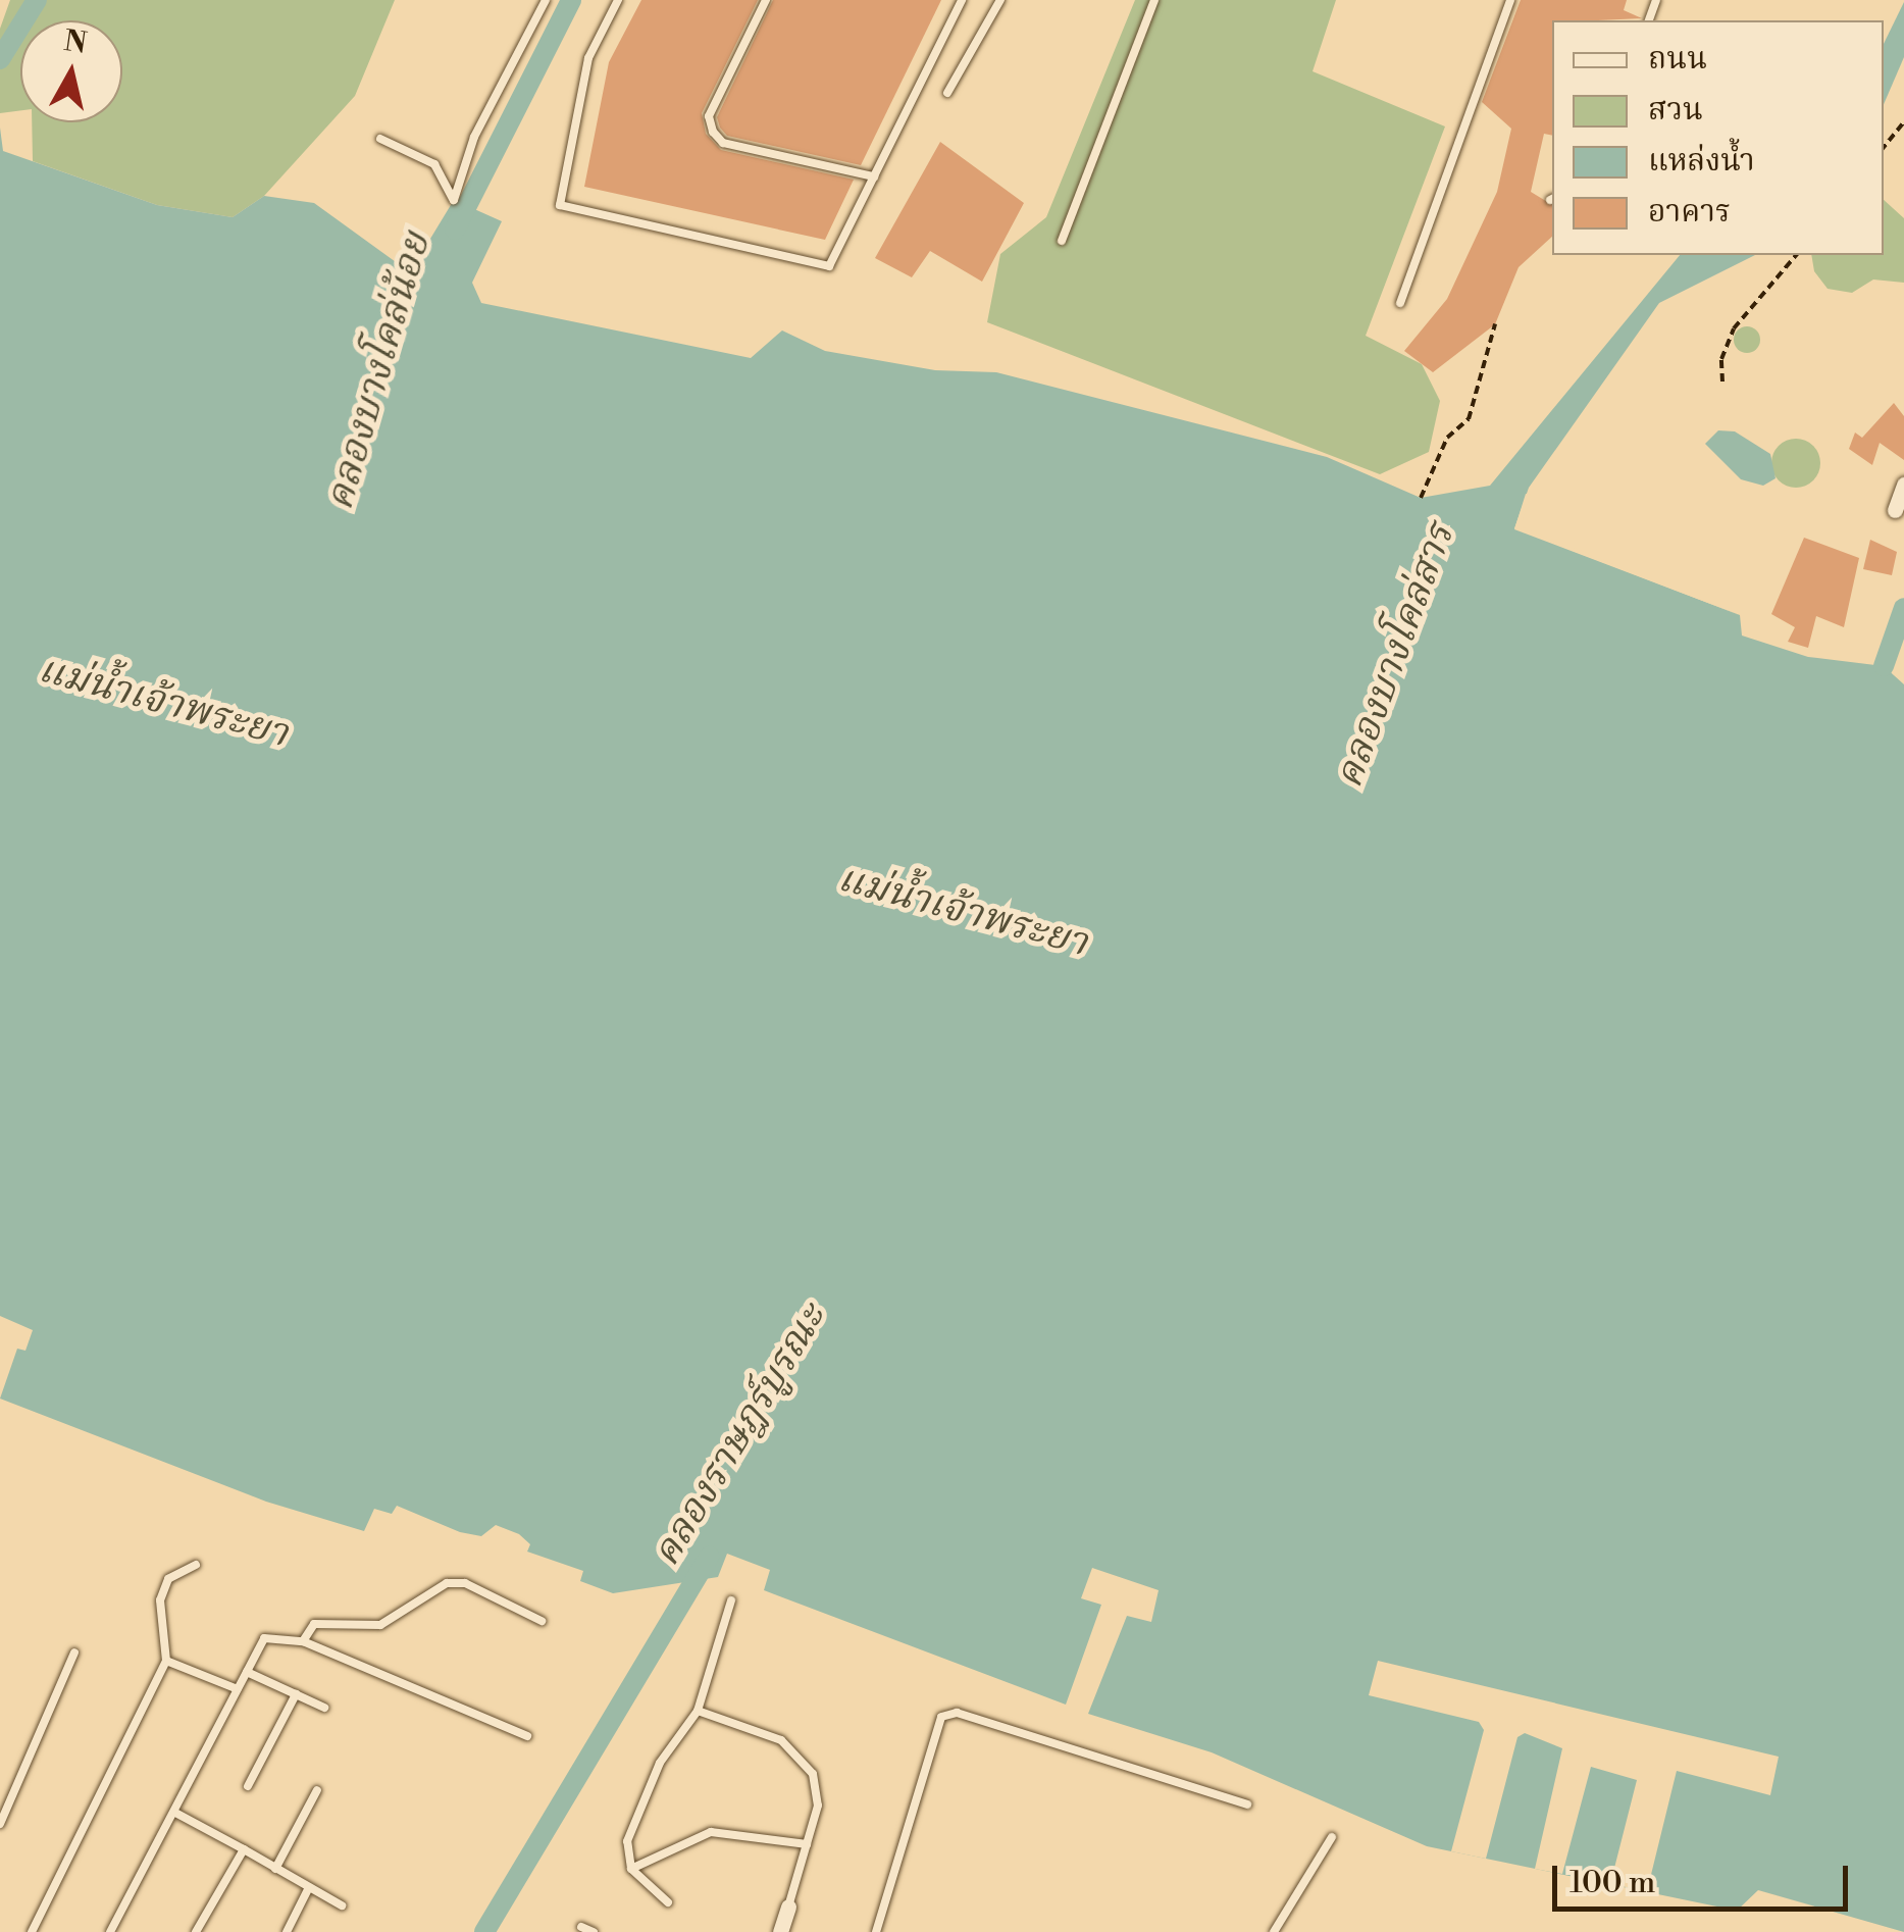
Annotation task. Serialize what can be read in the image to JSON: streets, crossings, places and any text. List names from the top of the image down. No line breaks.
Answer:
{"water":["คลองบางโคล่น้อย","คลองบางโคล่สาร","แม่น้ำเจ้าพระยา","คลองราษฎร์บูรณะ"],"legend":["ถนน","สวน","แหล่งน้ำ","อาคาร"],"scale_bar":"100 m","north":"top"}
